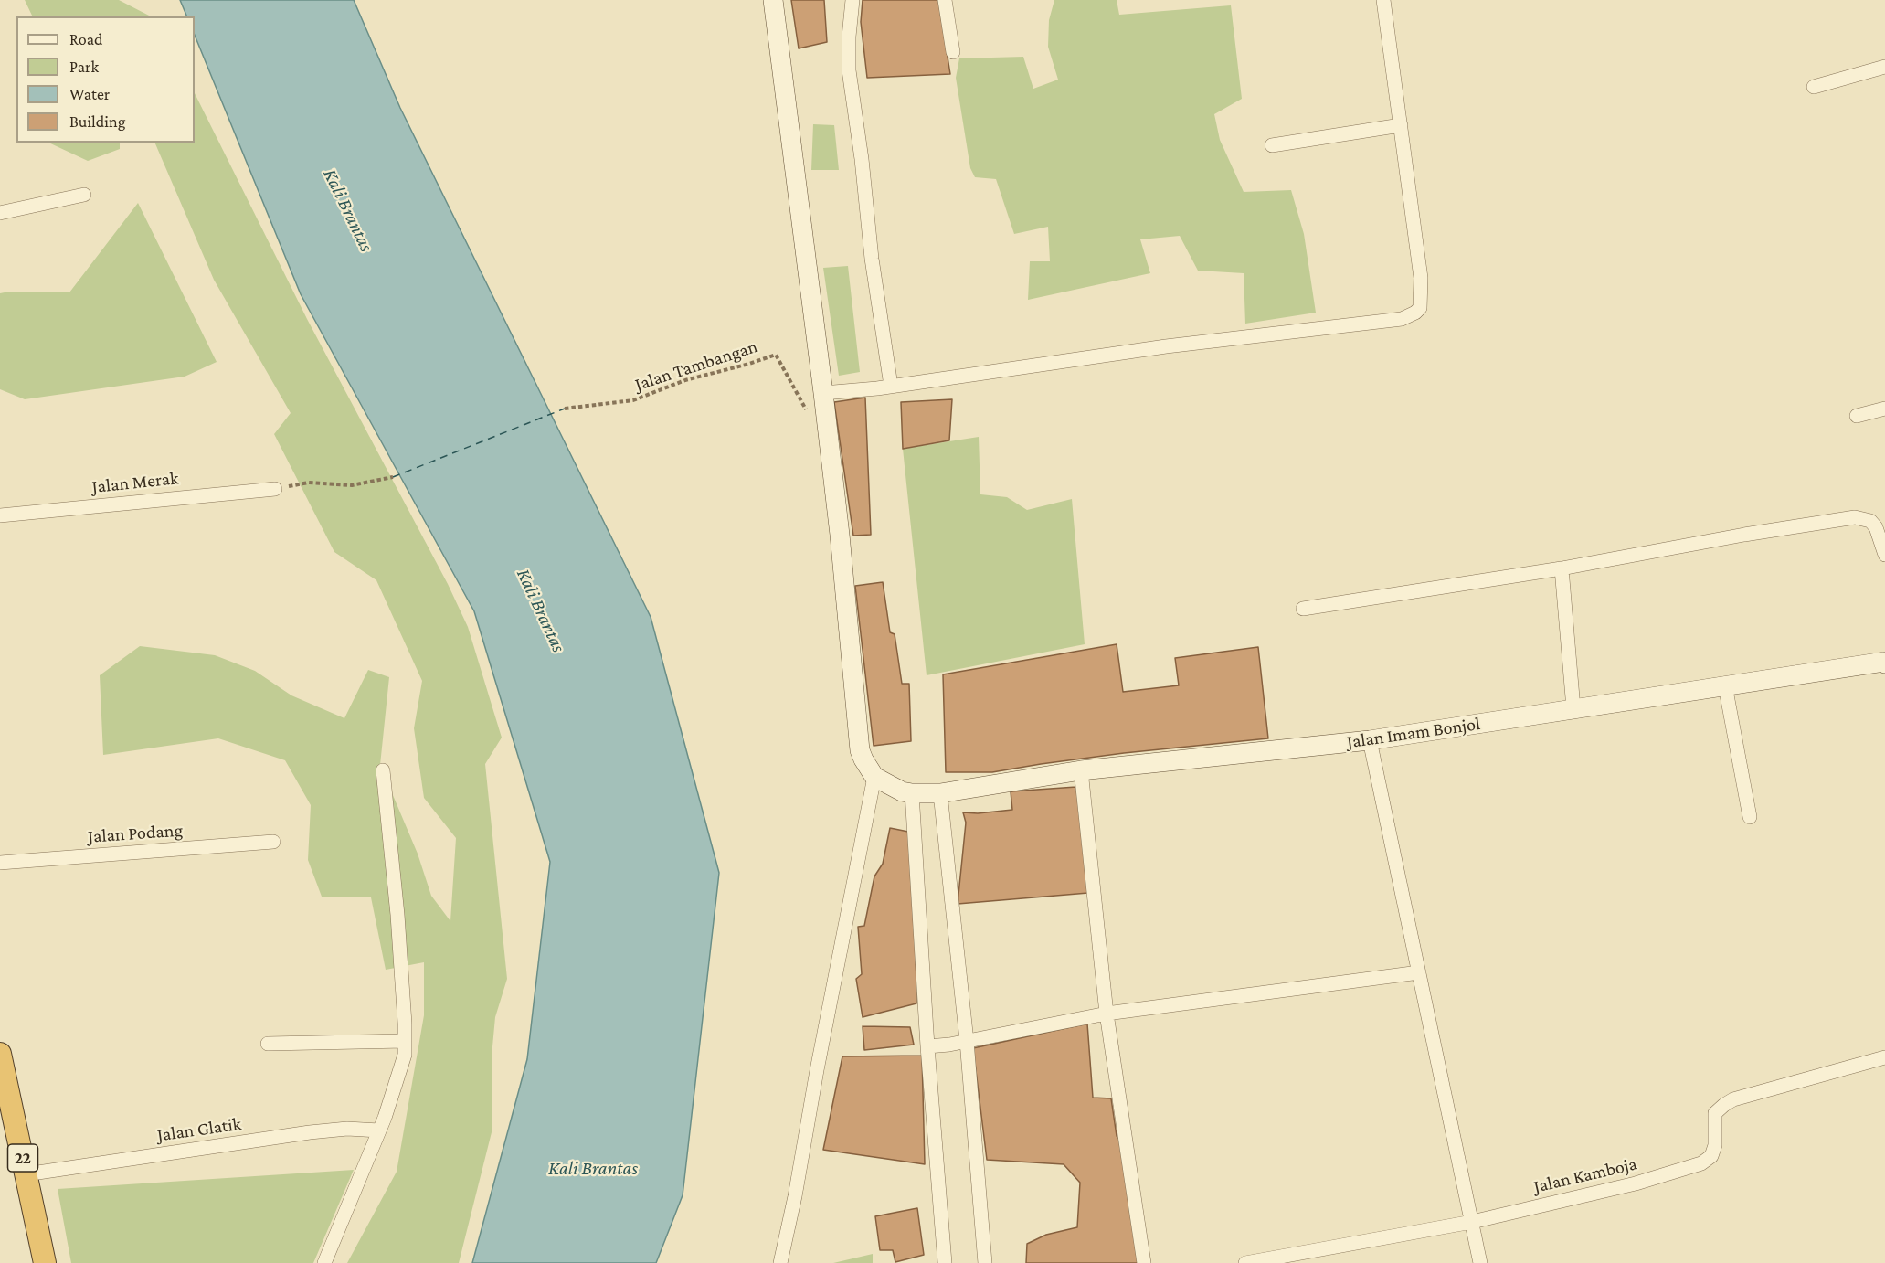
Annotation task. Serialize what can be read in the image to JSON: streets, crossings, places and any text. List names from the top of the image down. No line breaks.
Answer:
{"streets":{"highway":["22"],"main road":["Jalan Imam Bonjol"],"street":["Jalan Merak","Jalan Podang","Jalan Glatik","Jalan Kamboja"],"path":["Jalan Tambangan"]},"crossings":[["Jalan Glatik","22"]],"water":["Kali Brantas"],"legend":["Road","Park","Water","Building"]}
